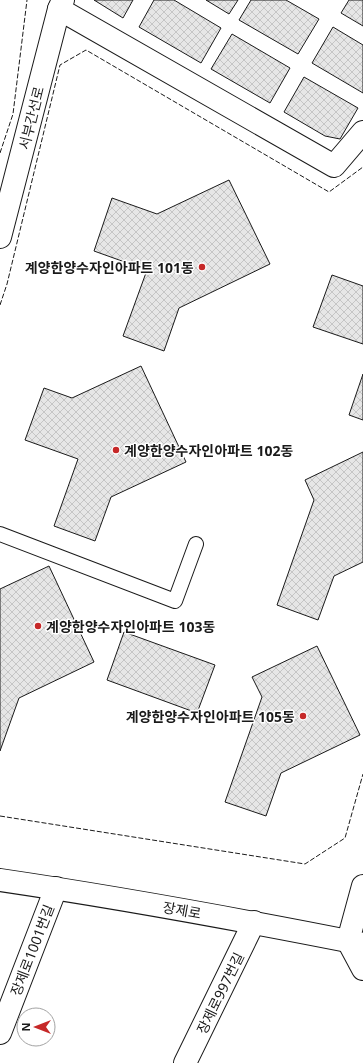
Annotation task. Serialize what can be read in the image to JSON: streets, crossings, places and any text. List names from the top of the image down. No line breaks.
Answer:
{"streets":{"street":["서부간선로","장제로","장제로1001번길","장제로997번길"]},"crossings":[["장제로","장제로1001번길"],["장제로","장제로997번길"]],"places":["계양한양수자인아파트 101동","계양한양수자인아파트 102동","계양한양수자인아파트 103동","계양한양수자인아파트 105동"],"north":"left"}
